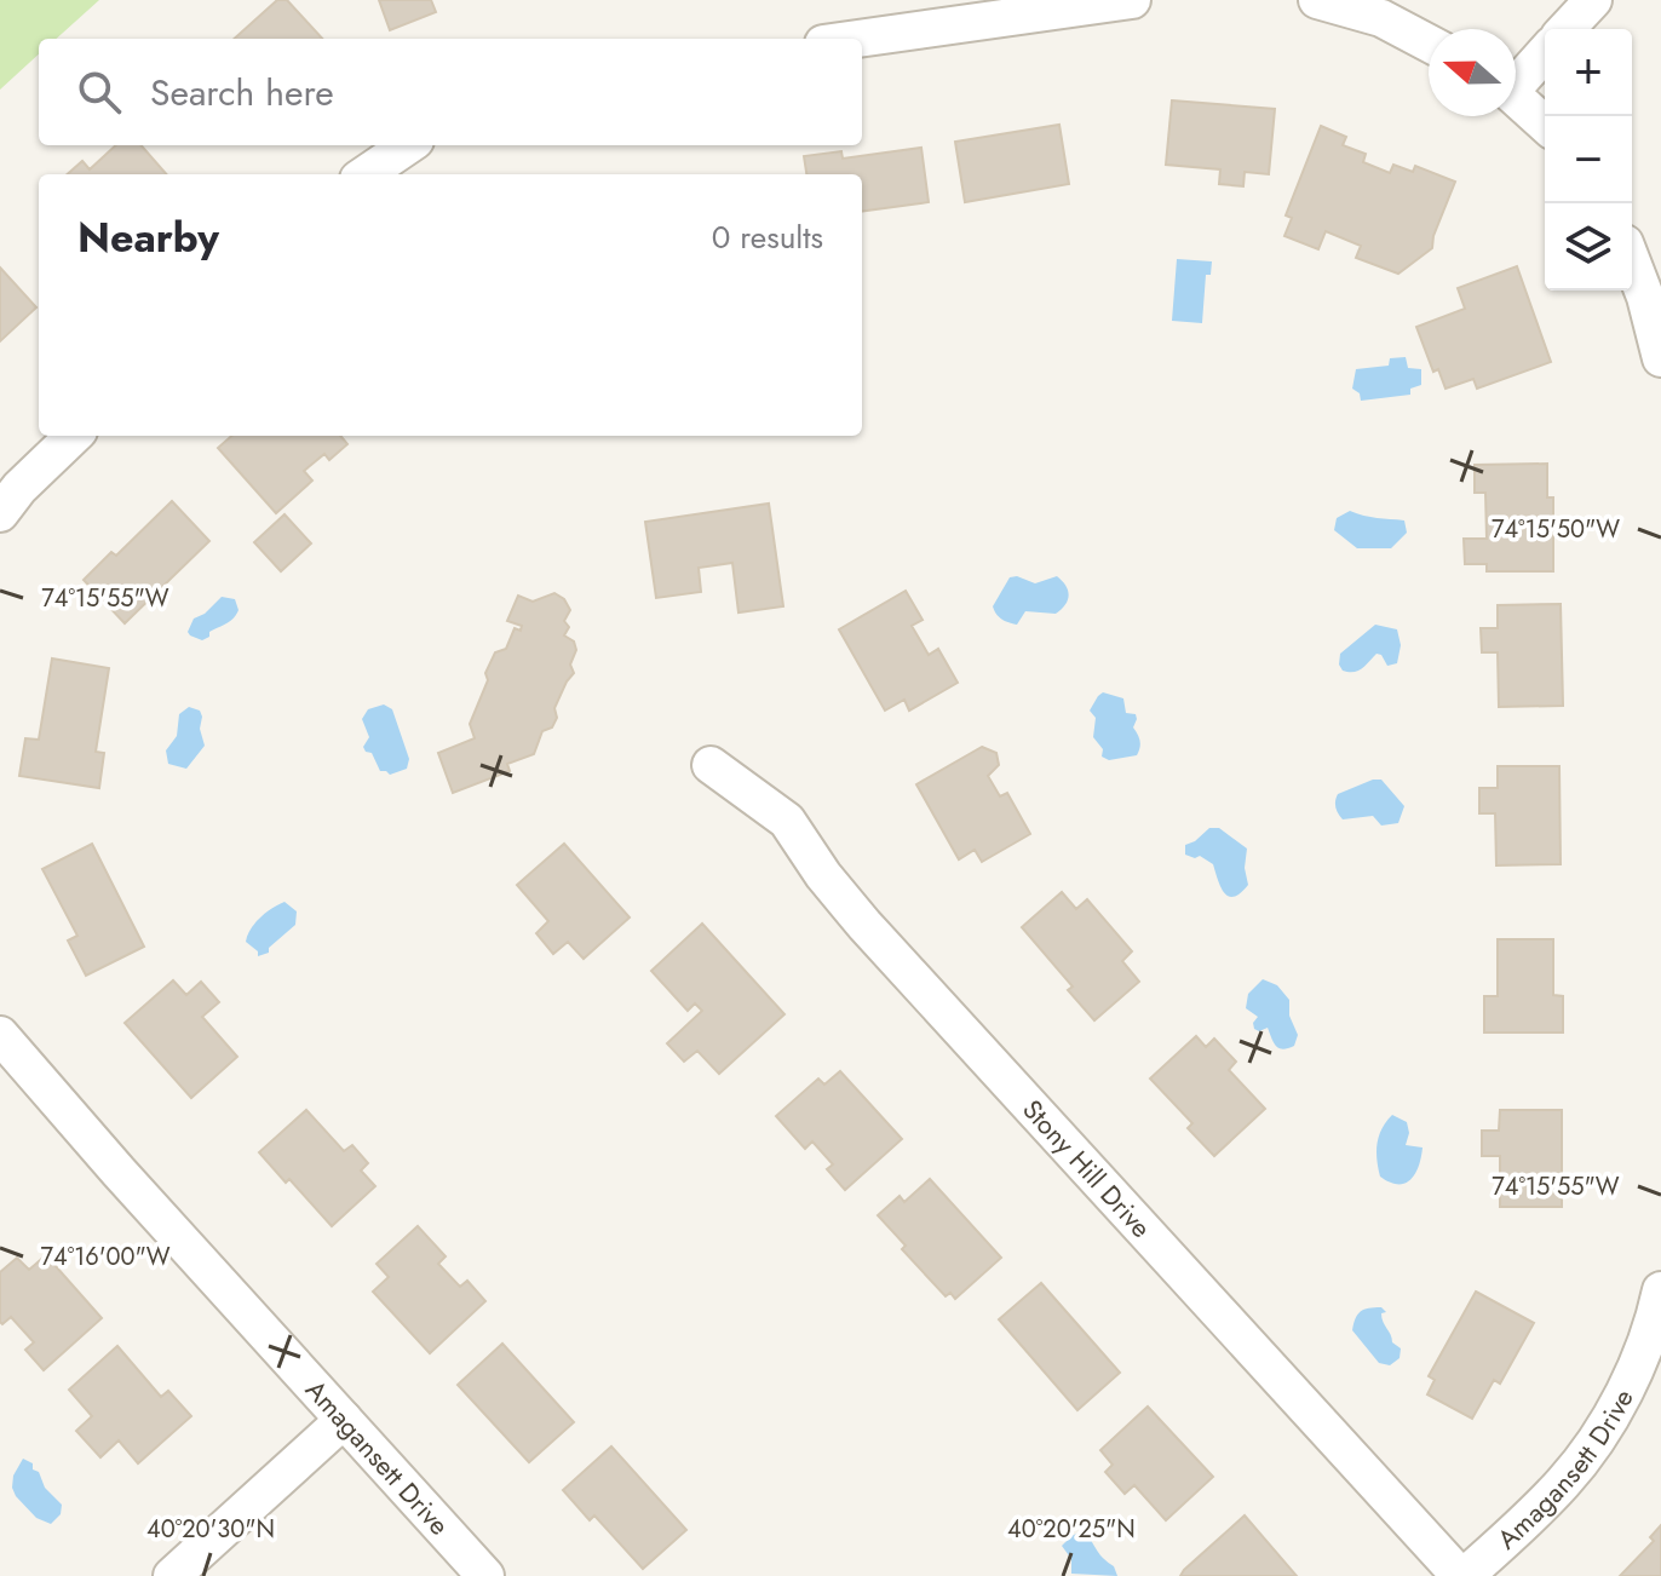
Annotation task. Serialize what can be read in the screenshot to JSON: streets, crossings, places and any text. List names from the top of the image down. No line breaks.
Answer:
{"streets":{"street":["Stony Hill Drive","Amagansett Drive"]},"crossings":[["Stony Hill Drive","Amagansett Drive"]],"north":"left","page":{"map_buttons":["+","−"],"search":"Search here","heading":["Nearby","0 results"]},"coordinates":["74°15'50\"W","74°15'55\"W","74°16'00\"W","40°20'30\"N","40°20'25\"N"]}
